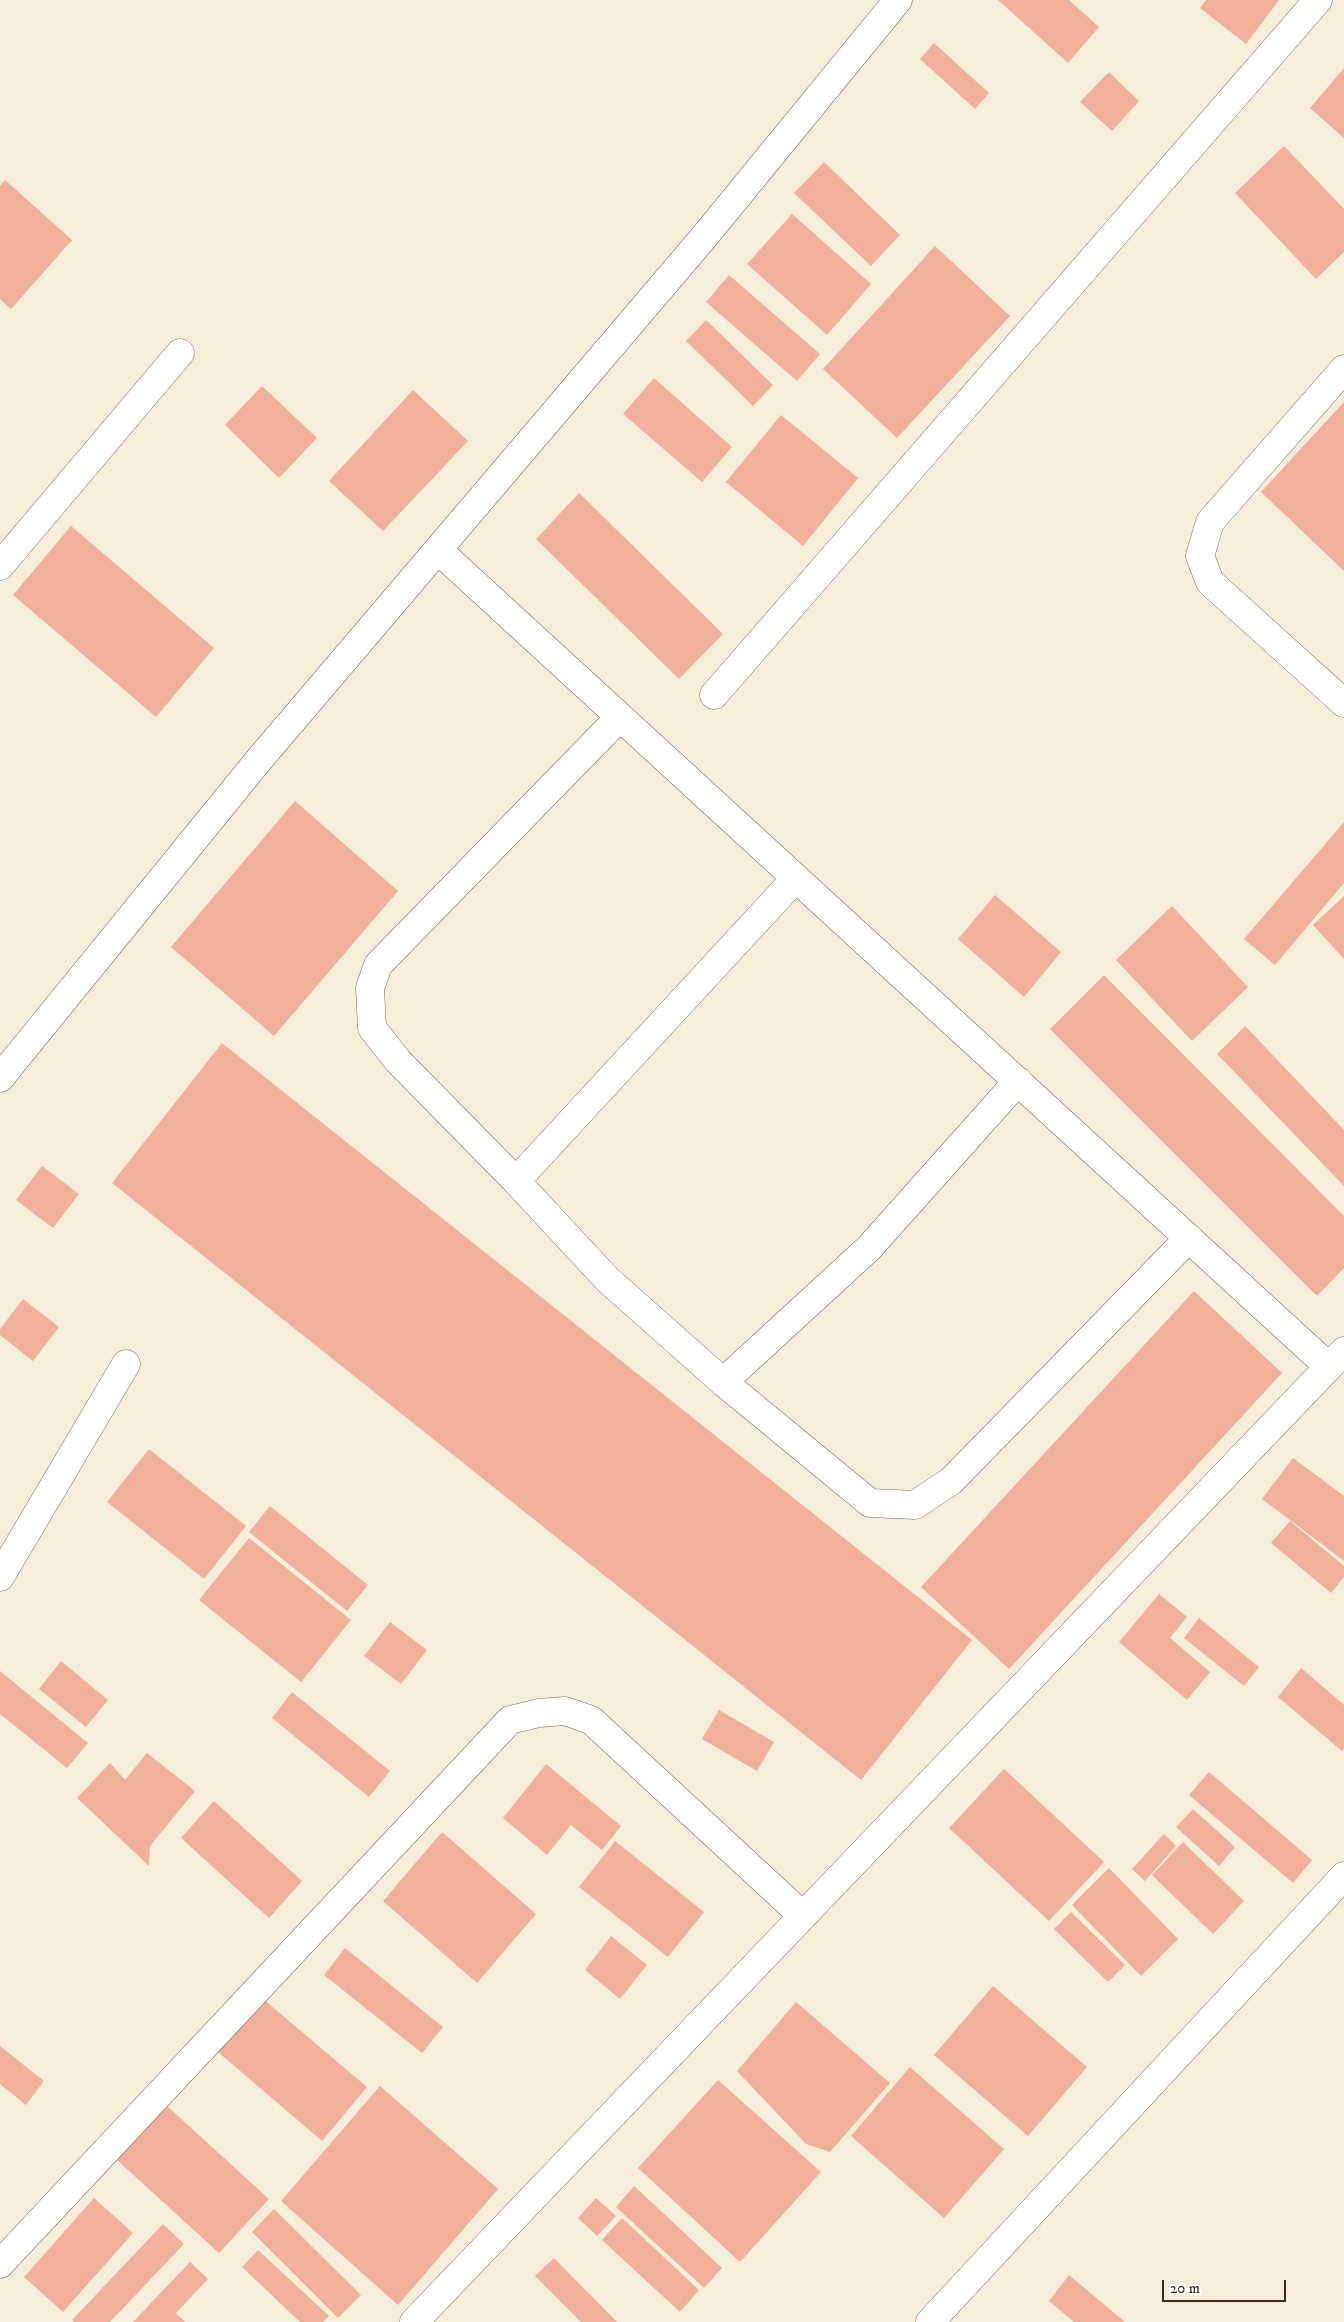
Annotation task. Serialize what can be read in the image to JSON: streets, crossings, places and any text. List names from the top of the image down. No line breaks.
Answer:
{"scale_bar":"20 m"}
